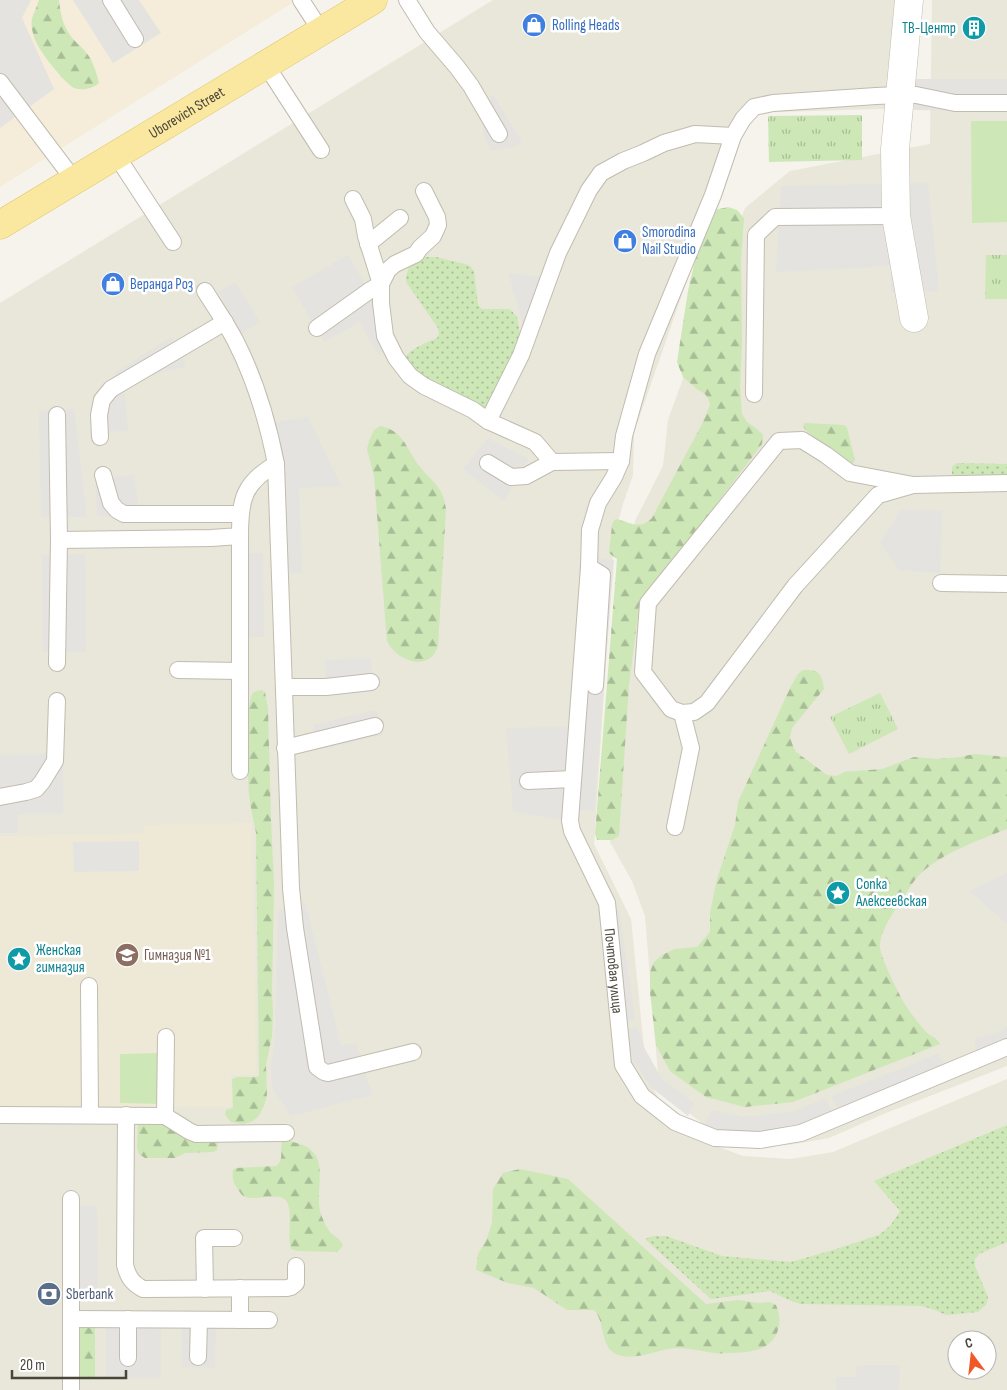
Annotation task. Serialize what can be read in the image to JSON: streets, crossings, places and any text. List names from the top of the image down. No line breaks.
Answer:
{"streets":{"main road":["Uborevich Street"],"lane":["Почтовая улица"]},"places":{"shop":["Rolling Heads","Smorodina Nail Studio","Веранда Роз"],"building":["ТВ-Центр"],"place":["Сопка Алексеевская","Женская гимназия"],"school or university":["Гимназия №1"],"bank":["Sberbank"]},"scale_bar":"20 m","north":"top"}
